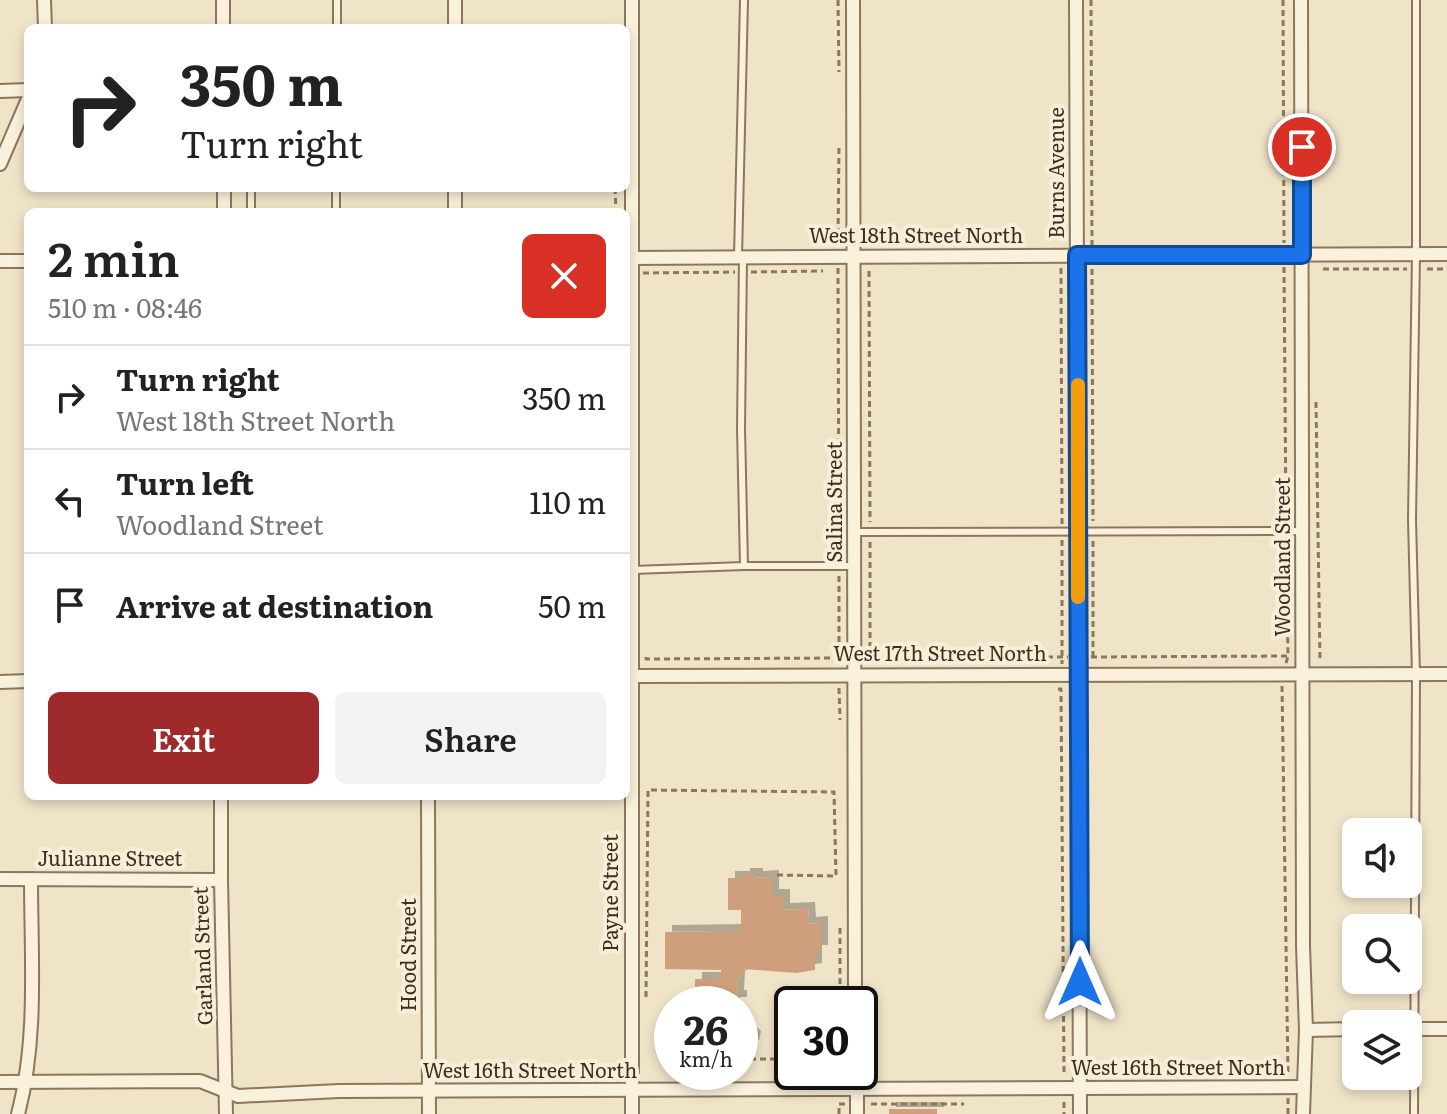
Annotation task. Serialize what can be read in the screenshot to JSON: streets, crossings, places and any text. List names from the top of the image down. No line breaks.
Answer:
{"streets":{"street":["Burns Avenue","West 18th Street North","Salina Street","Woodland Street","West 17th Street North","Julianne Street","Payne Street","Hood Street","Garland Street","West 16th Street North"]},"crossings":[["Burns Avenue","West 18th Street North"],["Burns Avenue","West 17th Street North"],["Burns Avenue","West 16th Street North"],["West 18th Street North","Salina Street"],["West 18th Street North","Woodland Street"],["Salina Street","West 17th Street North"],["Woodland Street","West 17th Street North"],["Woodland Street","West 16th Street North"],["Julianne Street","Garland Street"],["Payne Street","West 16th Street North"],["Hood Street","West 16th Street North"],["Garland Street","West 16th Street North"]],"page":{"turn":["350 m","Turn right"],"heading":["2 min","510 m · 08:46"],"list":[{"name":"Turn right","note":"West 18th Street North","value":"350 m"},{"name":"Turn left","note":"Woodland Street","value":"110 m"},{"name":"Arrive at destination","value":"50 m"}],"buttons":["Exit","Share"],"speed":"26 km/h","limit":"30"}}
